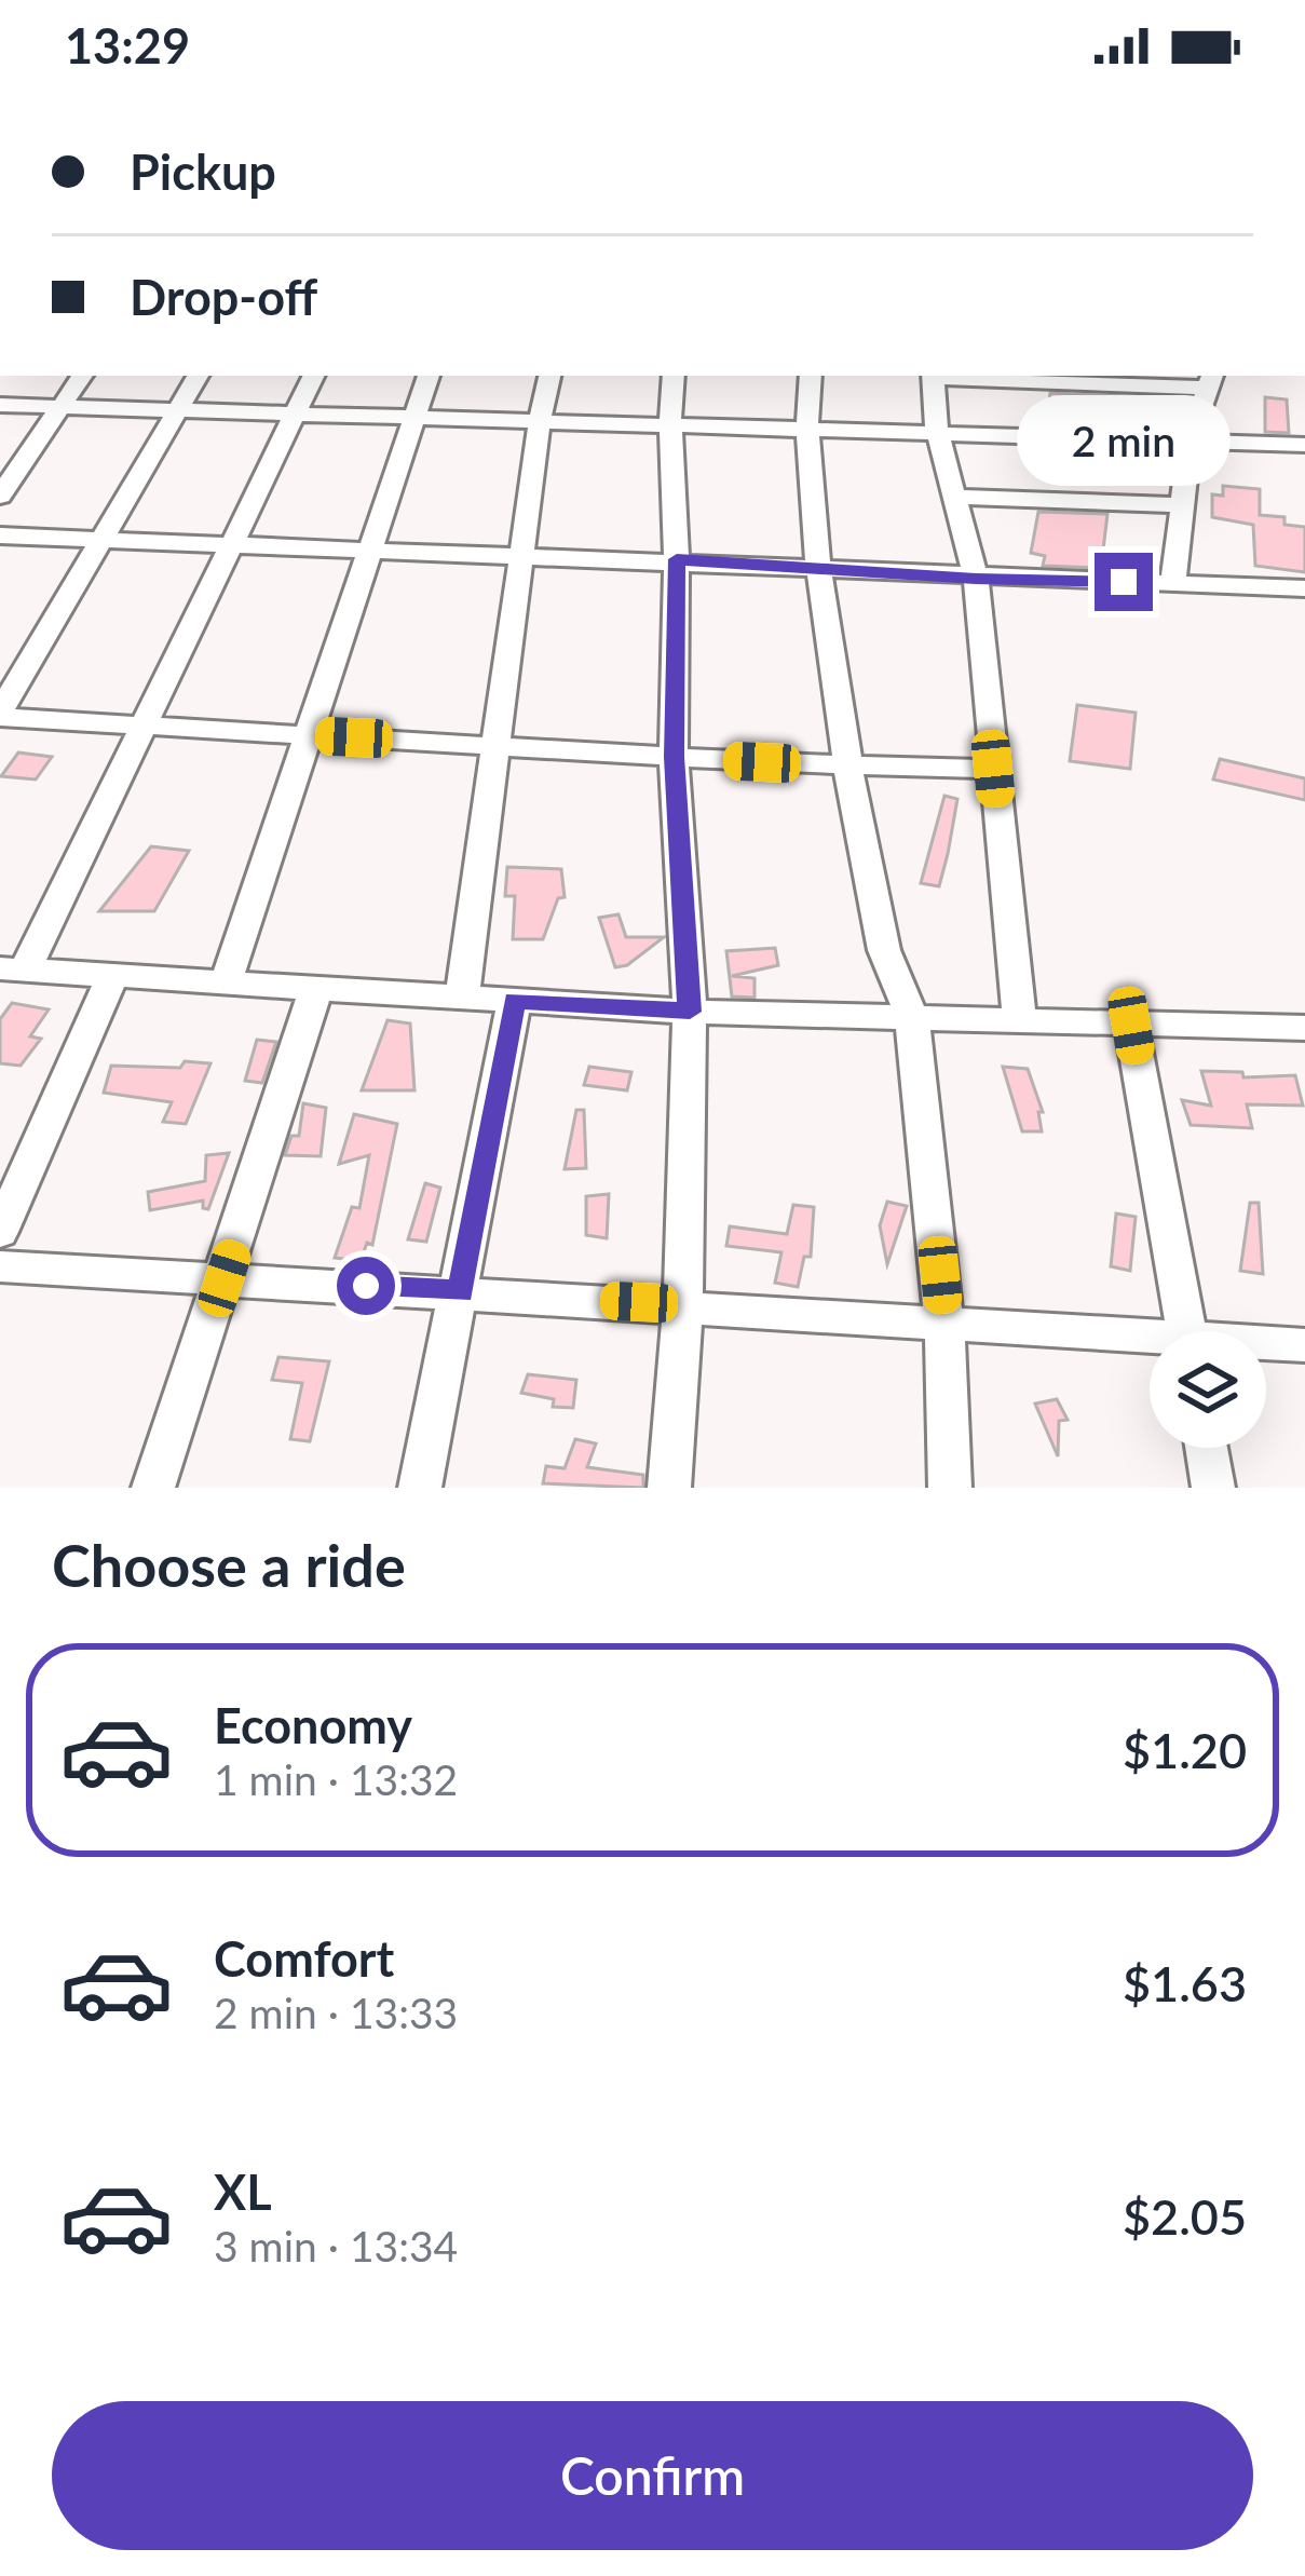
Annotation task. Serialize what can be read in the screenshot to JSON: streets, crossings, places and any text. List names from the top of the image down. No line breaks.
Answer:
{"page":{"status":"13:29","banner":["Pickup","Drop-off"],"bubble":"2 min","heading":"Choose a ride","list":[{"name":"Economy","note":"1 min · 13:32","value":"$1.20"},{"name":"Comfort","note":"2 min · 13:33","value":"$1.63"},{"name":"XL","note":"3 min · 13:34","value":"$2.05"}],"buttons":"Confirm"}}
